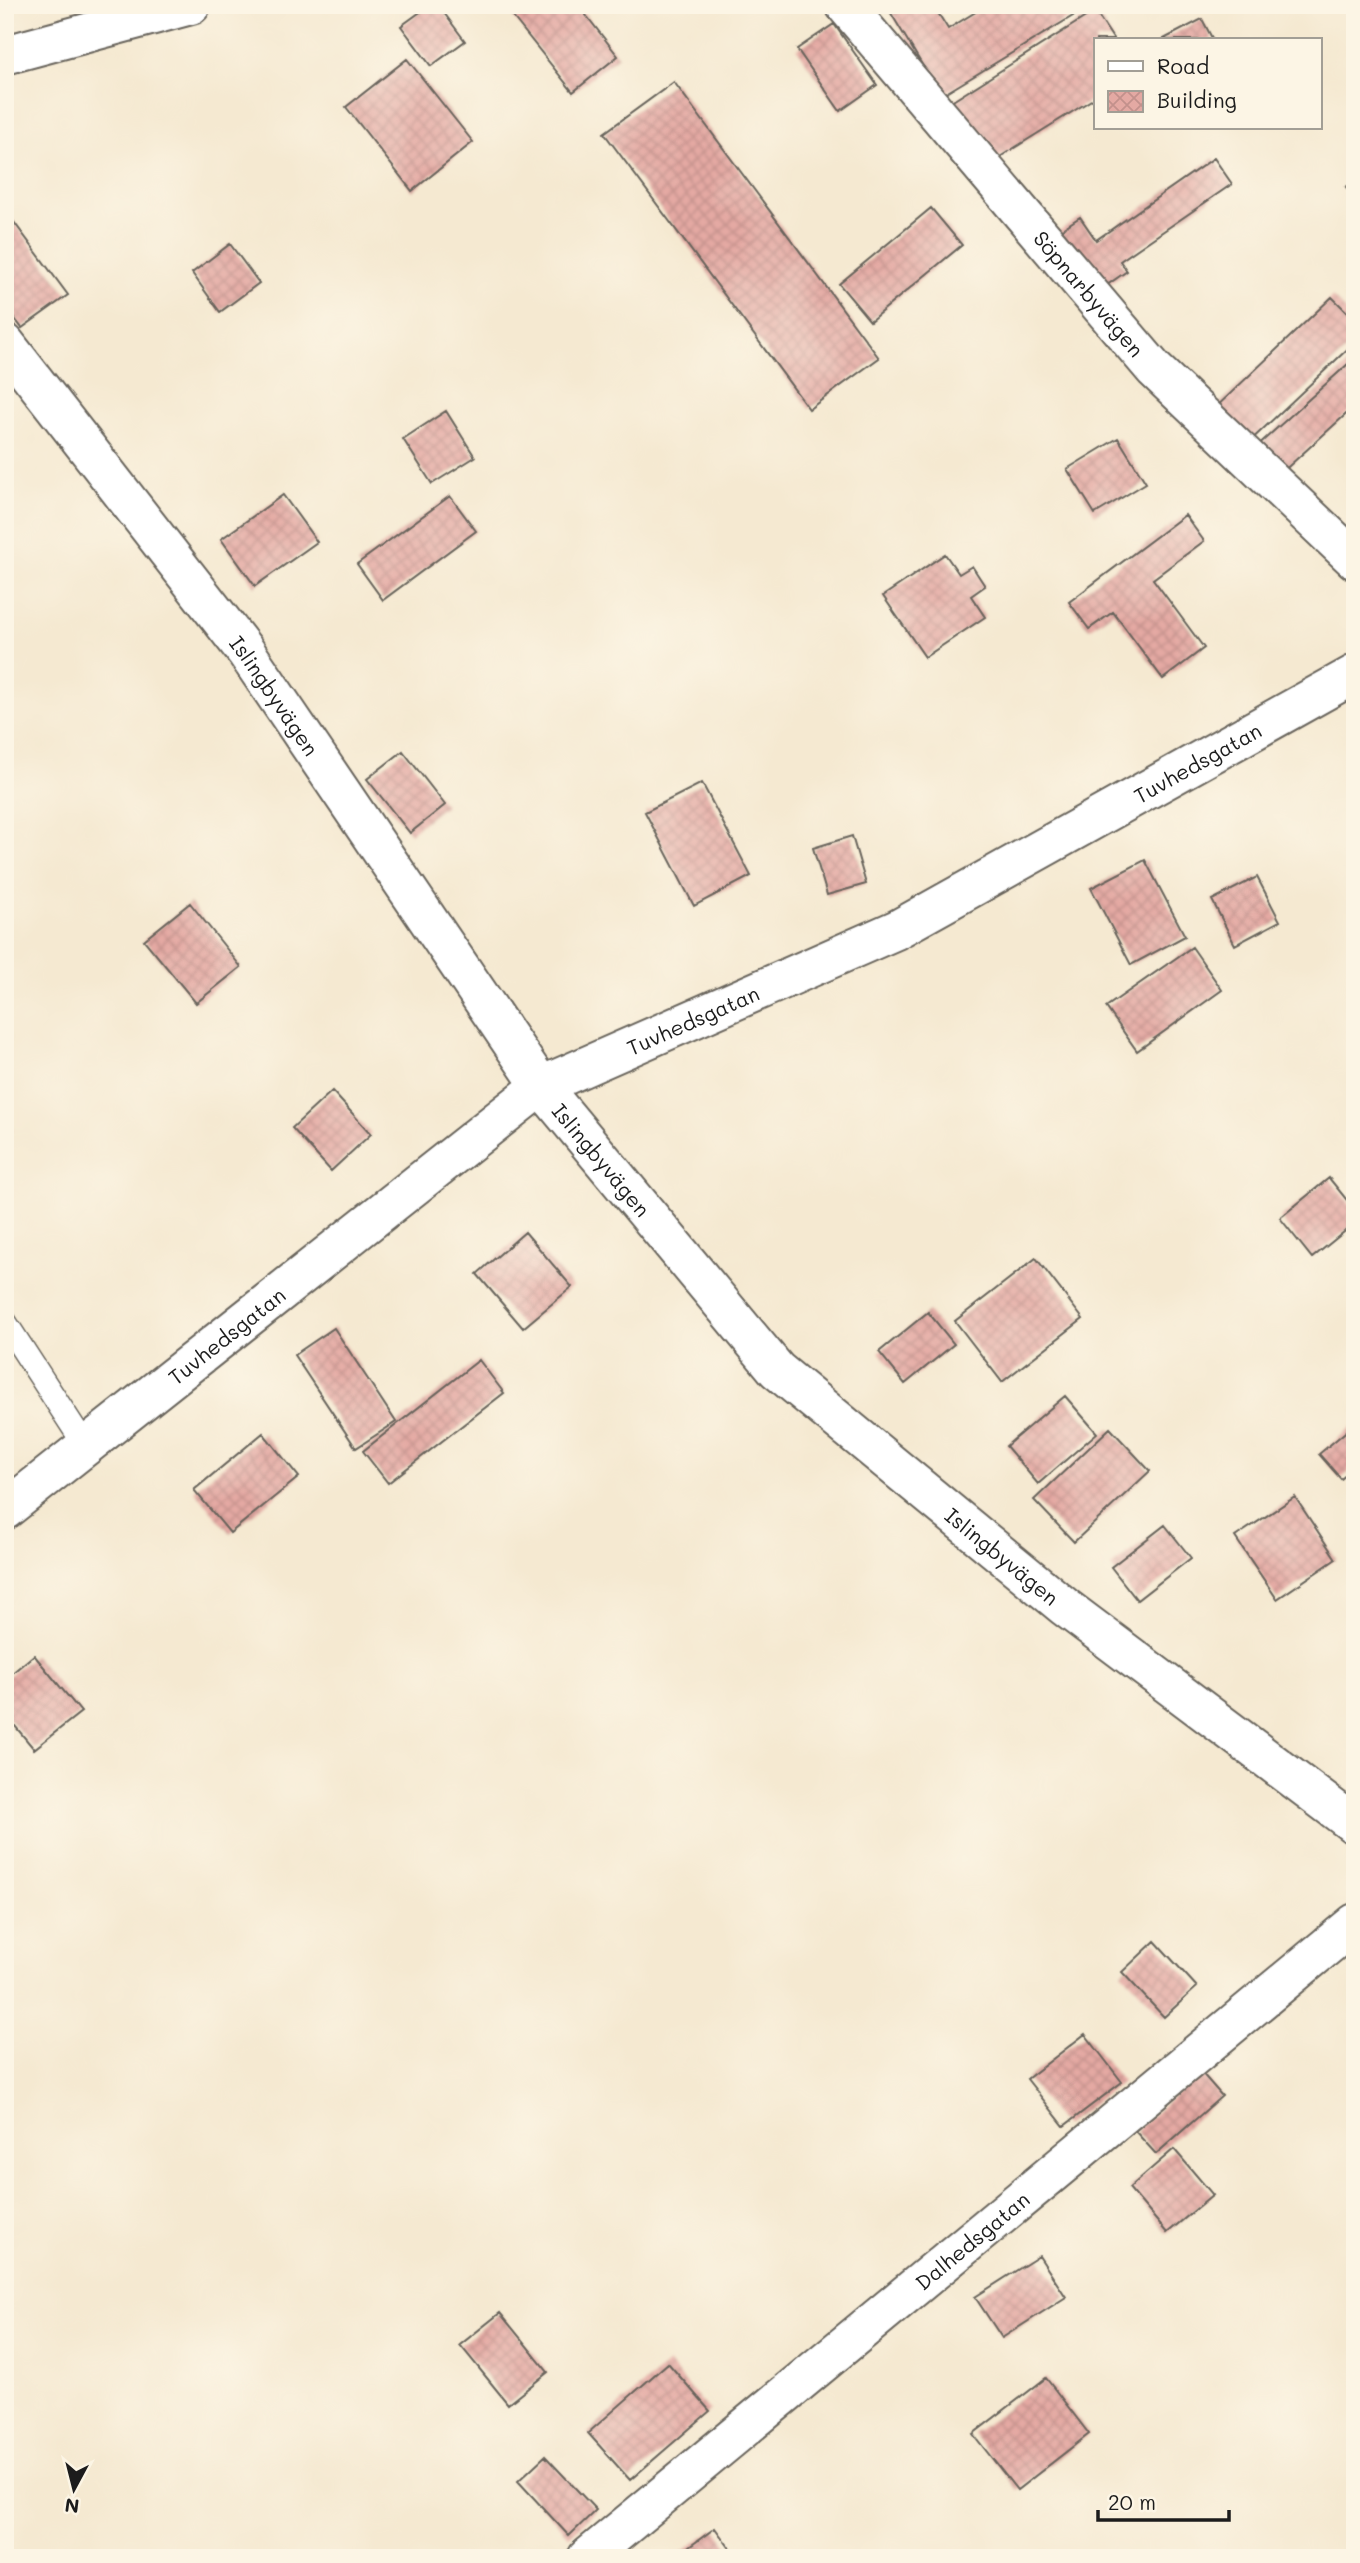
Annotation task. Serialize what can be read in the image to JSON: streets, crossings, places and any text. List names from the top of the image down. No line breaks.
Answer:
{"streets":{"street":["Söpnarbyvägen","Islingbyvägen","Tuvhedsgatan","Dalhedsgatan"]},"crossings":[["Islingbyvägen","Tuvhedsgatan"]],"legend":["Road","Building"],"scale_bar":"20 m","north":"bottom"}
